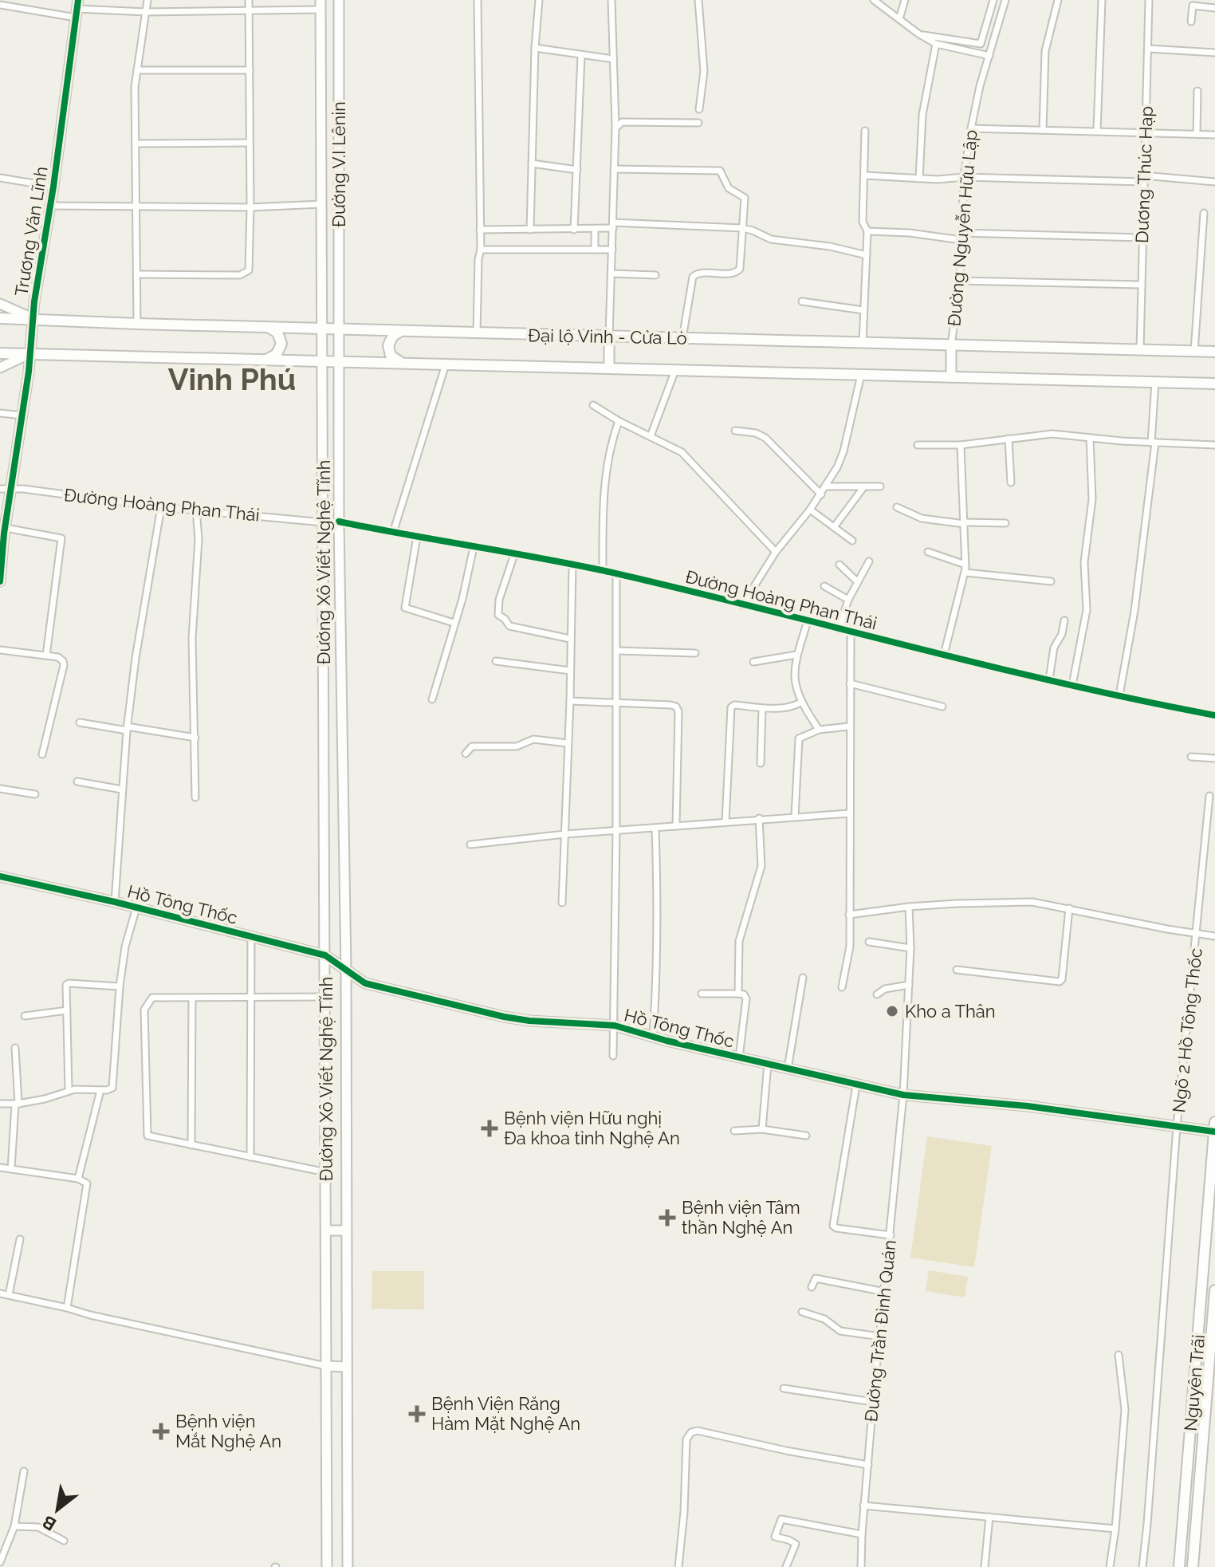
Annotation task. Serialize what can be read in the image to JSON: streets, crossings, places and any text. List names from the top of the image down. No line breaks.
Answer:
{"streets":{"main road":["Đường V.I Lênin","Trương Văn Lĩnh","Đại lộ Vinh - Cửa Lò","Đường Xô Viết Nghệ Tĩnh","Hồ Tông Thốc","Nguyên Trãi"],"street":["Dương Thúc Hạp","Đường Nguyễn Hữu Lập","Đường Hoàng Phan Thái","Ngõ 2 Hồ Tông Thốc","Đường Trần Đình Quán"]},"crossings":[["Đường V.I Lênin","Đại lộ Vinh - Cửa Lò"],["Đường V.I Lênin","Đường Xô Viết Nghệ Tĩnh"],["Dương Thúc Hạp","Đại lộ Vinh - Cửa Lò"],["Đường Nguyễn Hữu Lập","Đại lộ Vinh - Cửa Lò"],["Trương Văn Lĩnh","Đại lộ Vinh - Cửa Lò"],["Trương Văn Lĩnh","Đường Hoàng Phan Thái"],["Đại lộ Vinh - Cửa Lò","Đường Xô Viết Nghệ Tĩnh"],["Đường Hoàng Phan Thái","Đường Xô Viết Nghệ Tĩnh"],["Đường Xô Viết Nghệ Tĩnh","Hồ Tông Thốc"],["Hồ Tông Thốc","Ngõ 2 Hồ Tông Thốc"],["Hồ Tông Thốc","Đường Trần Đình Quán"],["Hồ Tông Thốc","Nguyên Trãi"]],"districts":["Vinh Phú"],"places":{"other":["Kho a Thân"],"health":["Bệnh viện Hữu nghị Đa khoa tỉnh Nghệ An","Bệnh viện Tâm thần Nghệ An","Bệnh Viện Răng Hàm Mặt Nghệ An","Bệnh viện Mắt Nghệ An"]},"north":"bottom left"}
